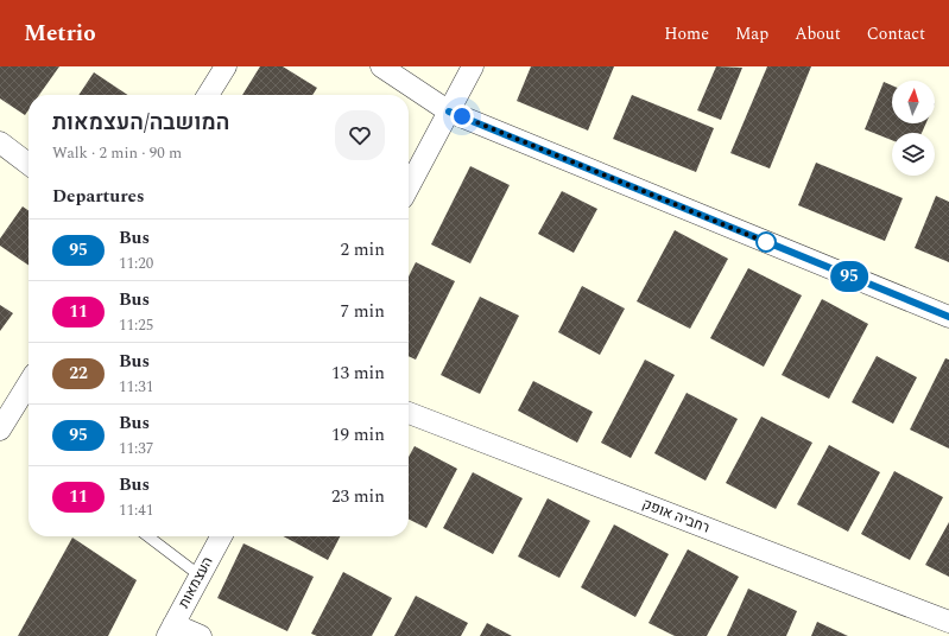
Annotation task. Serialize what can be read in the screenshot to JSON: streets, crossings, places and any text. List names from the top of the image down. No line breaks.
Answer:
{"streets":{"street":["רחביה אופק","העצמאות"]},"lines":["bus line 95"],"north":"top","page":{"header":"Metrio","nav":["Home","Map","About","Contact"],"on_map":"95","heading":[["המושבה/העצמאות","Walk · 2 min · 90 m"],"Departures"],"list":[{"mark":"95","name":"Bus","note":"11:20","value":"2 min"},{"mark":"11","name":"Bus","note":"11:25","value":"7 min"},{"mark":"22","name":"Bus","note":"11:31","value":"13 min"},{"mark":"95","name":"Bus","note":"11:37","value":"19 min"},{"mark":"11","name":"Bus","note":"11:41","value":"23 min"}]}}
